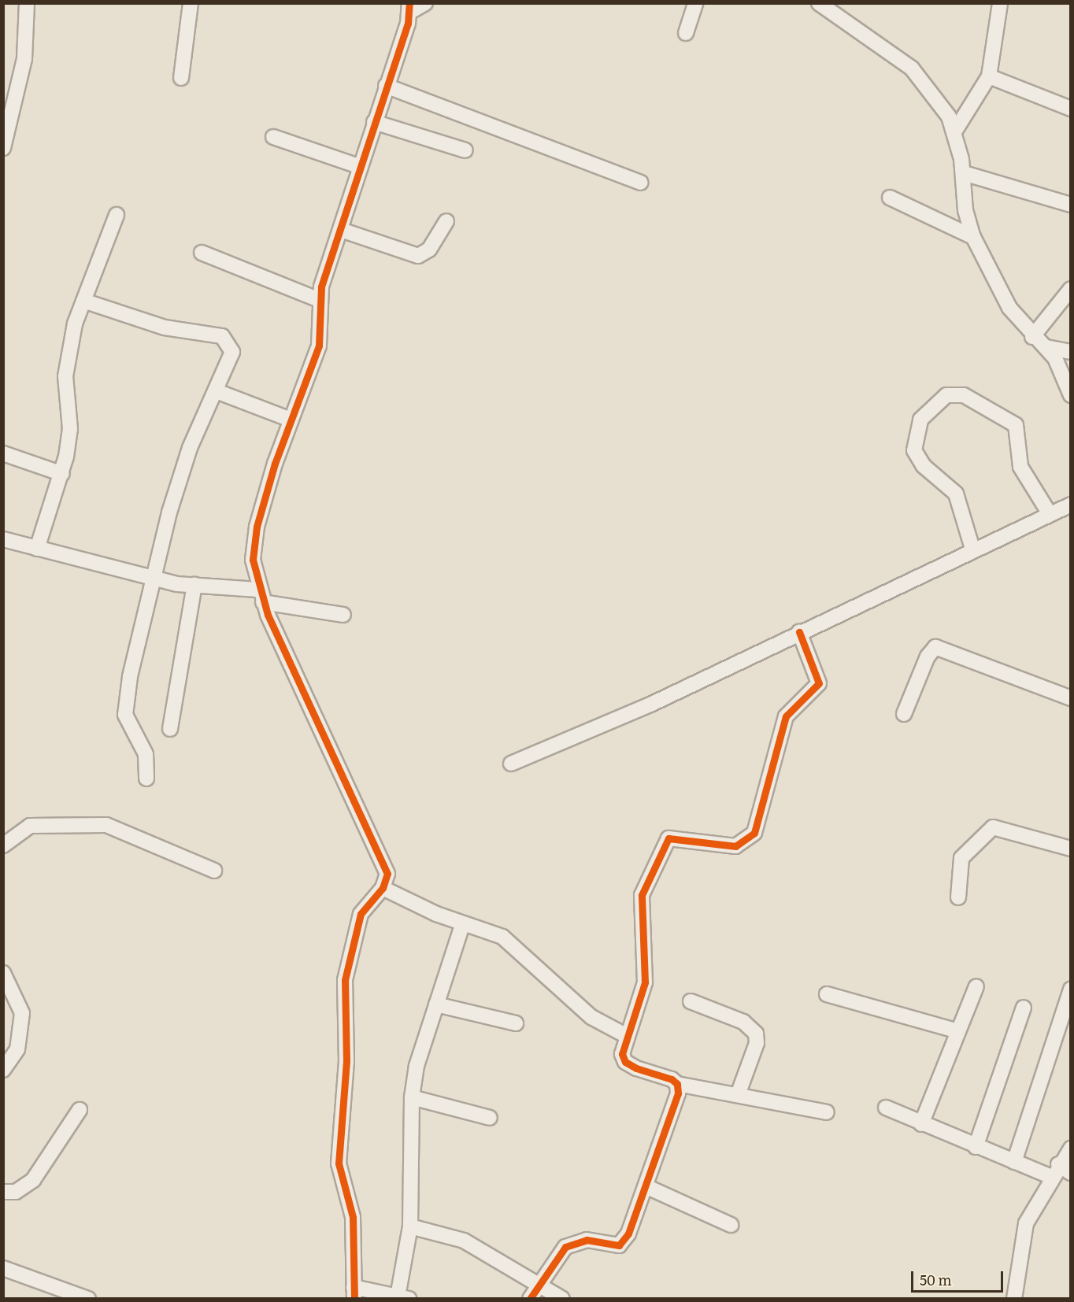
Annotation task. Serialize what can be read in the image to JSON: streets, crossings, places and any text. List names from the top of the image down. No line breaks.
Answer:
{"scale_bar":"50 m"}
